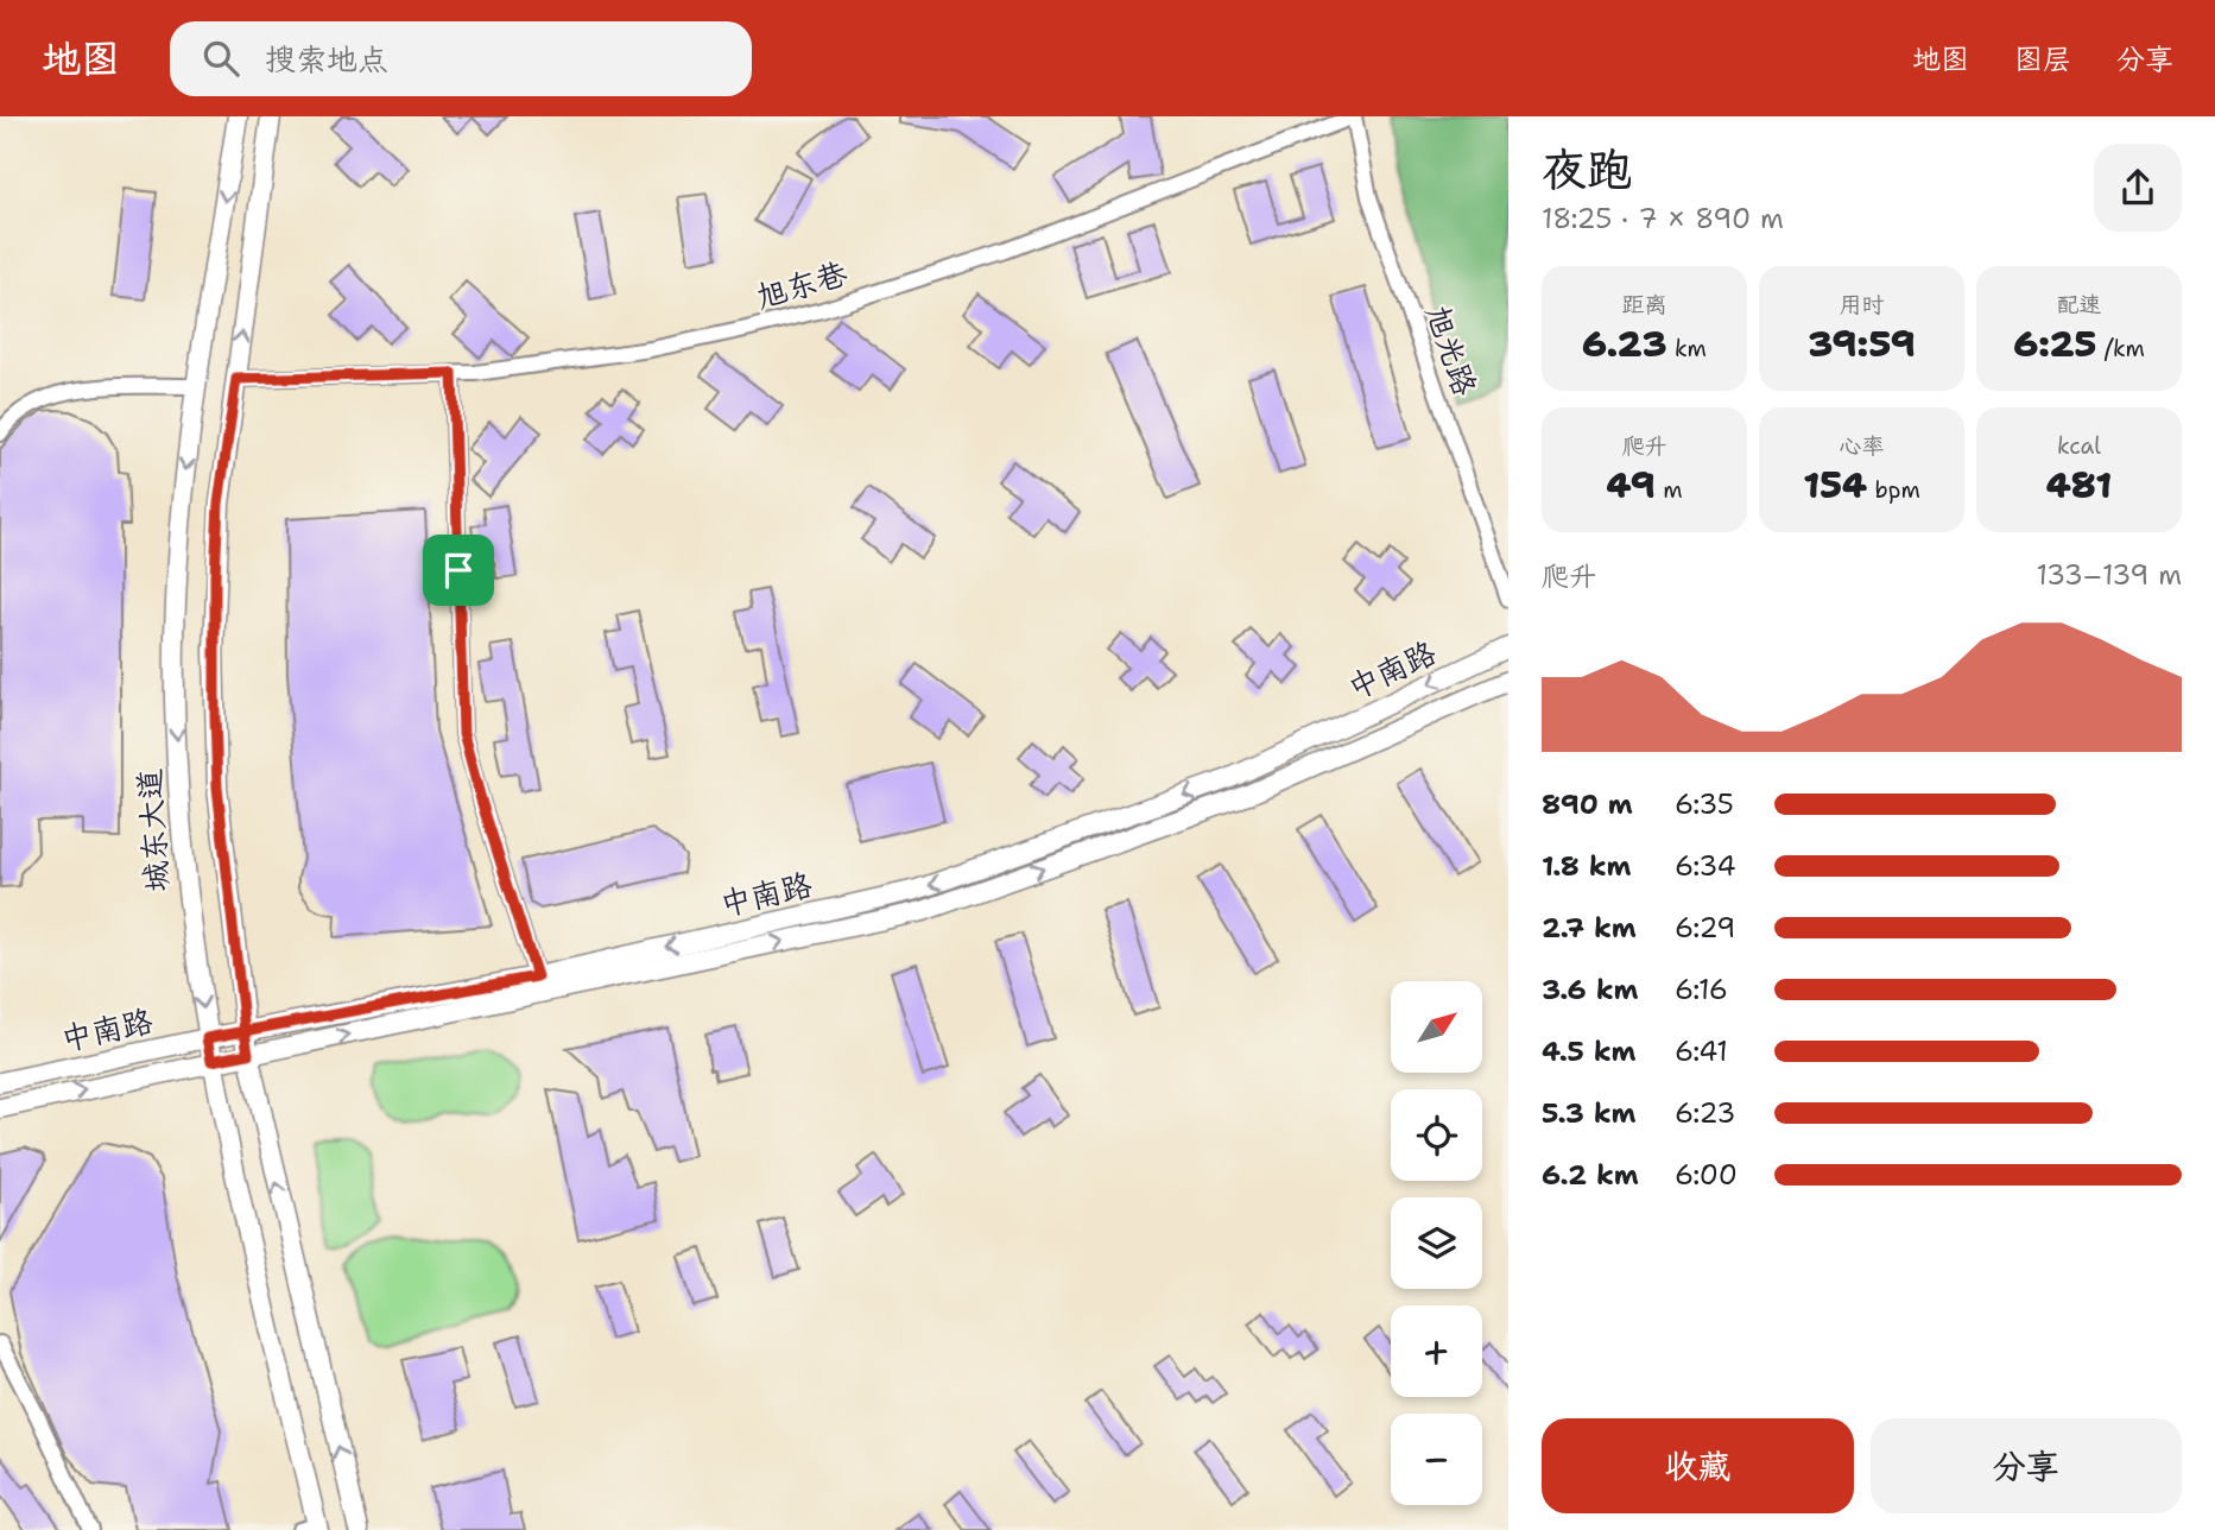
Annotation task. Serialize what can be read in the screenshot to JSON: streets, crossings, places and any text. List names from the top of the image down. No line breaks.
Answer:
{"streets":{"main road":["中南路","城东大道"],"street":["旭东巷","旭光路"]},"crossings":[["旭东巷","旭光路"],["中南路","城东大道"]],"north":"top right","page":{"header":"地图","search":"搜索地点","nav":["地图","图层","分享"],"heading":["夜跑","18:25 · 7 × 890 m"],"stats":[["距离","6.23 km"],["用时","39:59"],["配速","6:25 /km"],["爬升","49 m"],["心率","154 bpm"],["kcal","481"]],"chart":["爬升","133–139 m"],"list":[{"name":"890 m","note":"6:35"},{"name":"1.8 km","note":"6:34"},{"name":"2.7 km","note":"6:29"},{"name":"3.6 km","note":"6:16"},{"name":"4.5 km","note":"6:41"},{"name":"5.3 km","note":"6:23"},{"name":"6.2 km","note":"6:00"}],"map_buttons":["+","−"],"buttons":["收藏","分享"]}}
